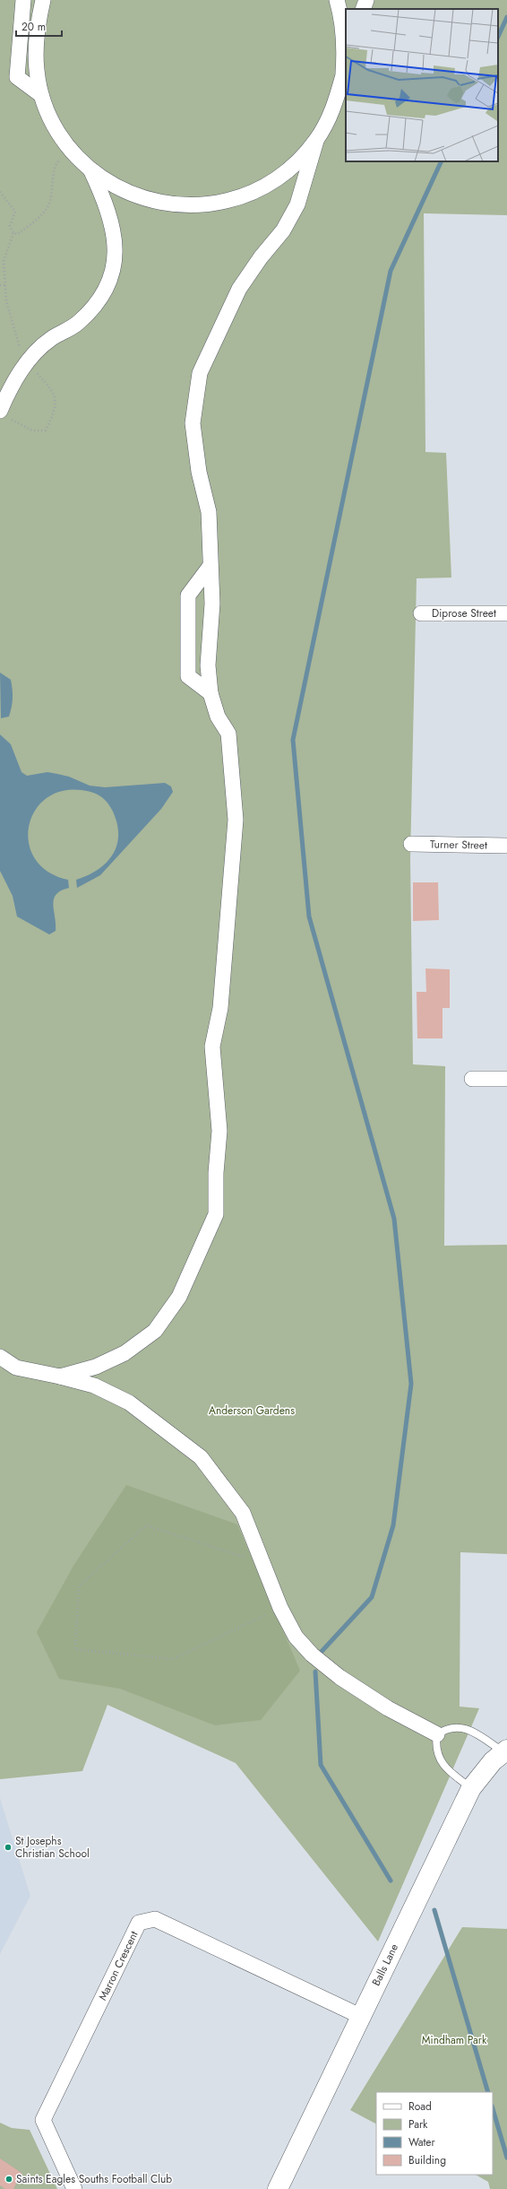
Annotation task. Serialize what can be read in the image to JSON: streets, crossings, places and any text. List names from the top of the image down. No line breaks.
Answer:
{"streets":{"main road":["Balls Lane"],"street":["Diprose Street","Turner Street","Marron Crescent"]},"crossings":[["Balls Lane","Marron Crescent"]],"parks":["Anderson Gardens","Mindham Park"],"places":["St Josephs Christian School","Saints Eagles Souths Football Club"],"legend":["Road","Park","Water","Building"],"scale_bar":"20 m"}
